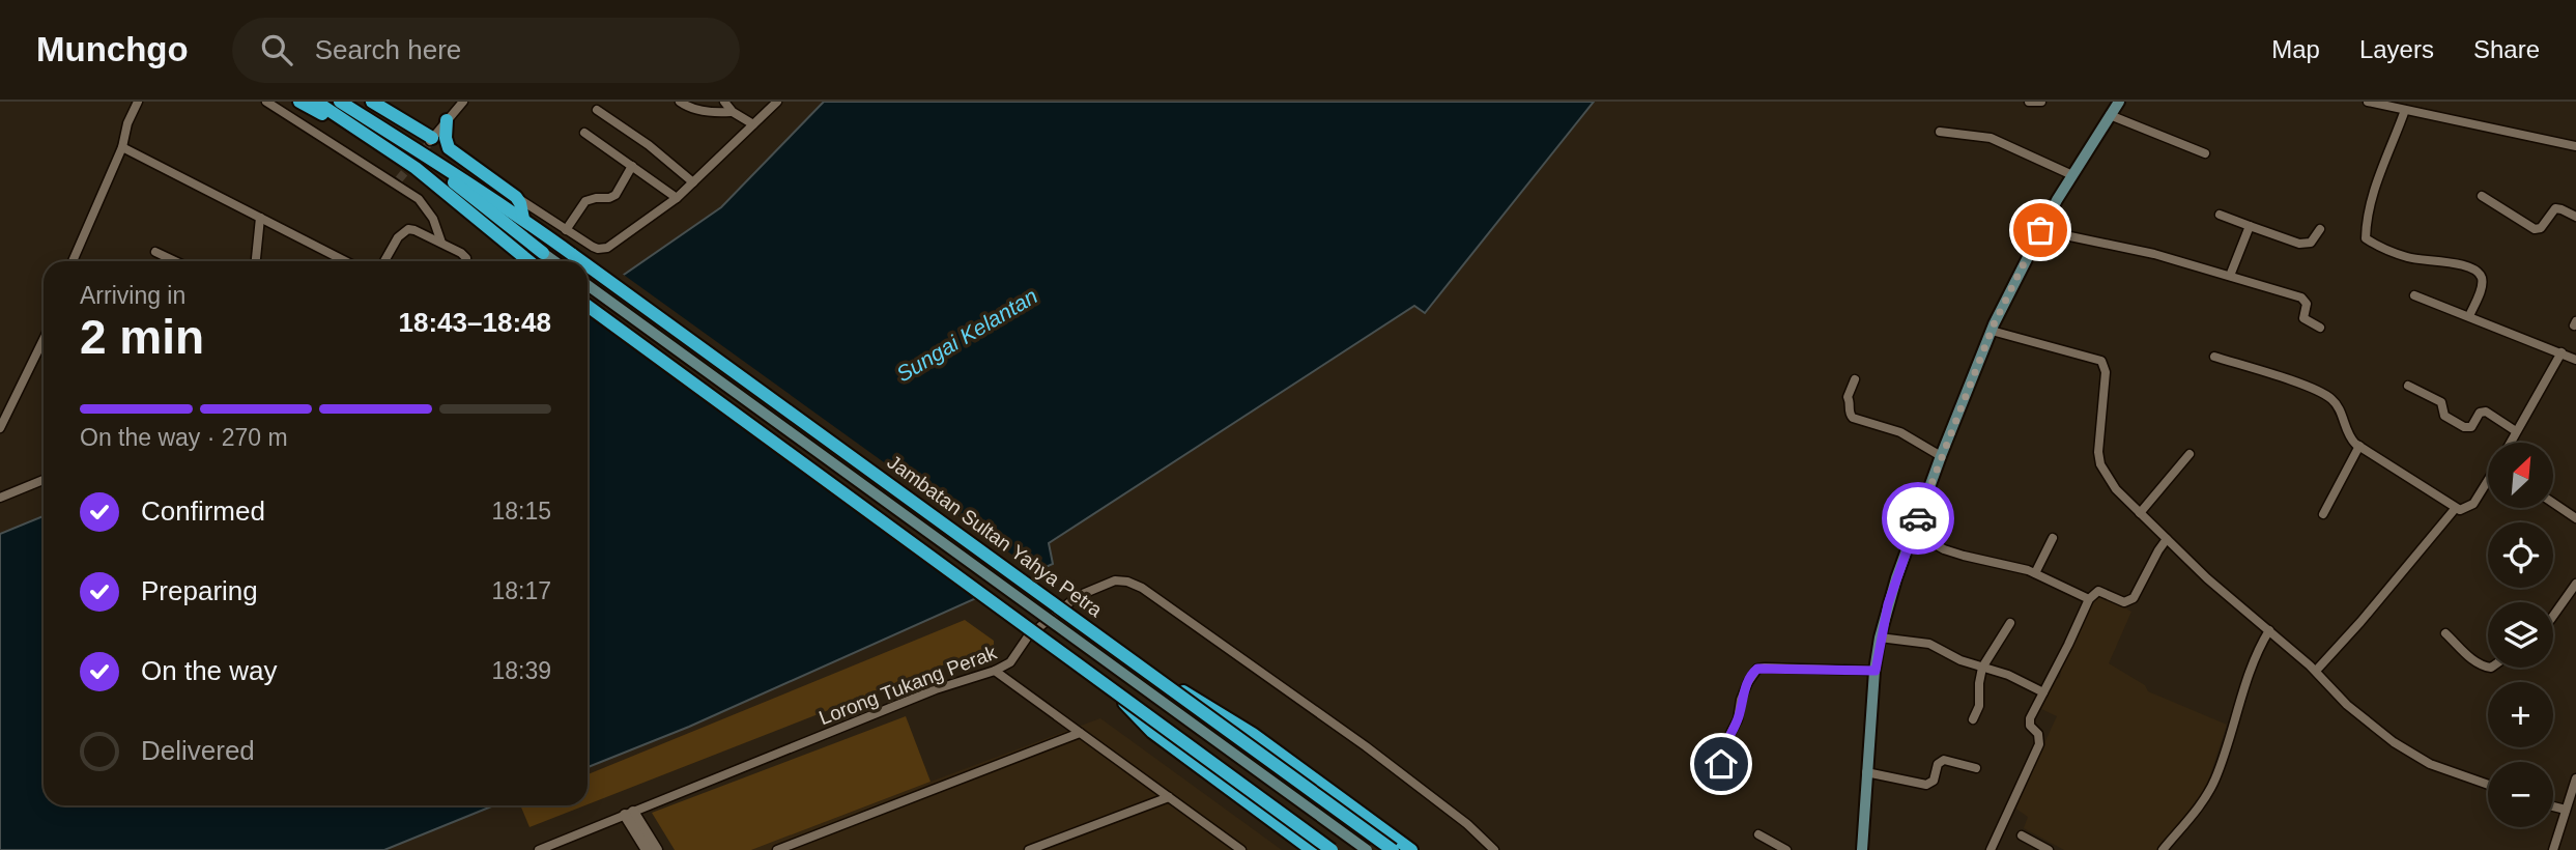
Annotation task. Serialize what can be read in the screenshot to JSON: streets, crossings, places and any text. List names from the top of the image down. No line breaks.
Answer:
{"streets":{"highway":["Jambatan Sultan Yahya Petra"],"street":["Lorong Tukang Perak"]},"water":["Sungai Kelantan"],"north":"top right","page":{"header":"Munchgo","search":"Search here","nav":["Map","Layers","Share"],"heading":["2 min","Arriving in","18:43–18:48"],"bar":"On the way · 270 m","map_buttons":["+","−"],"list":[["Confirmed","18:15"],["Preparing","18:17"],["On the way","18:39"],"Delivered"]}}
